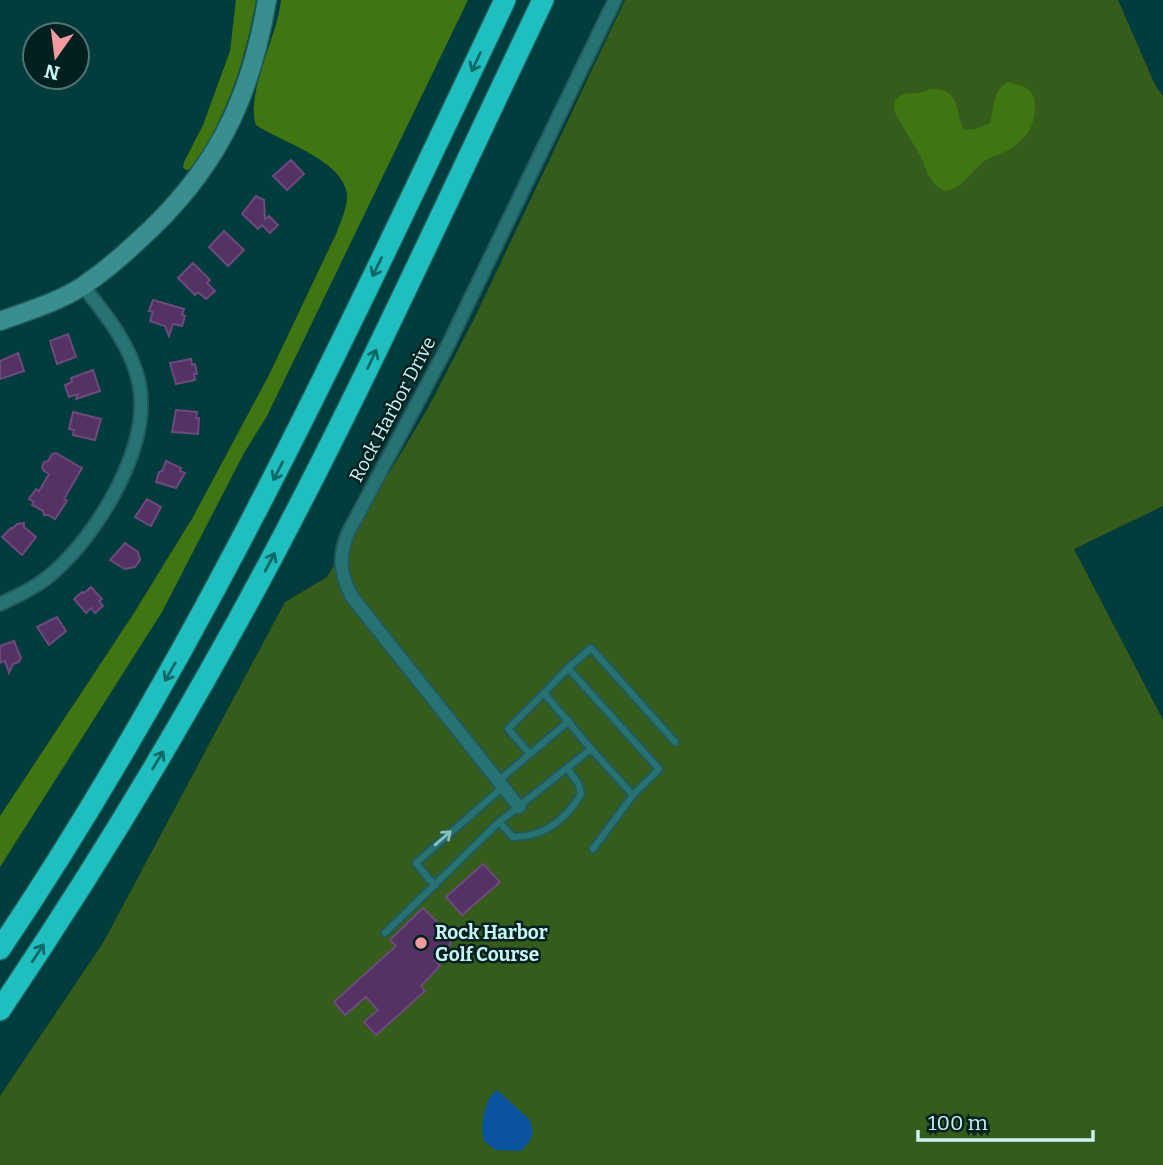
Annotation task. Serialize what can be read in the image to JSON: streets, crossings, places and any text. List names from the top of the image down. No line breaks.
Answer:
{"streets":{"street":["Rock Harbor Drive"]},"places":["Rock Harbor Golf Course"],"scale_bar":"100 m","north":"bottom"}
